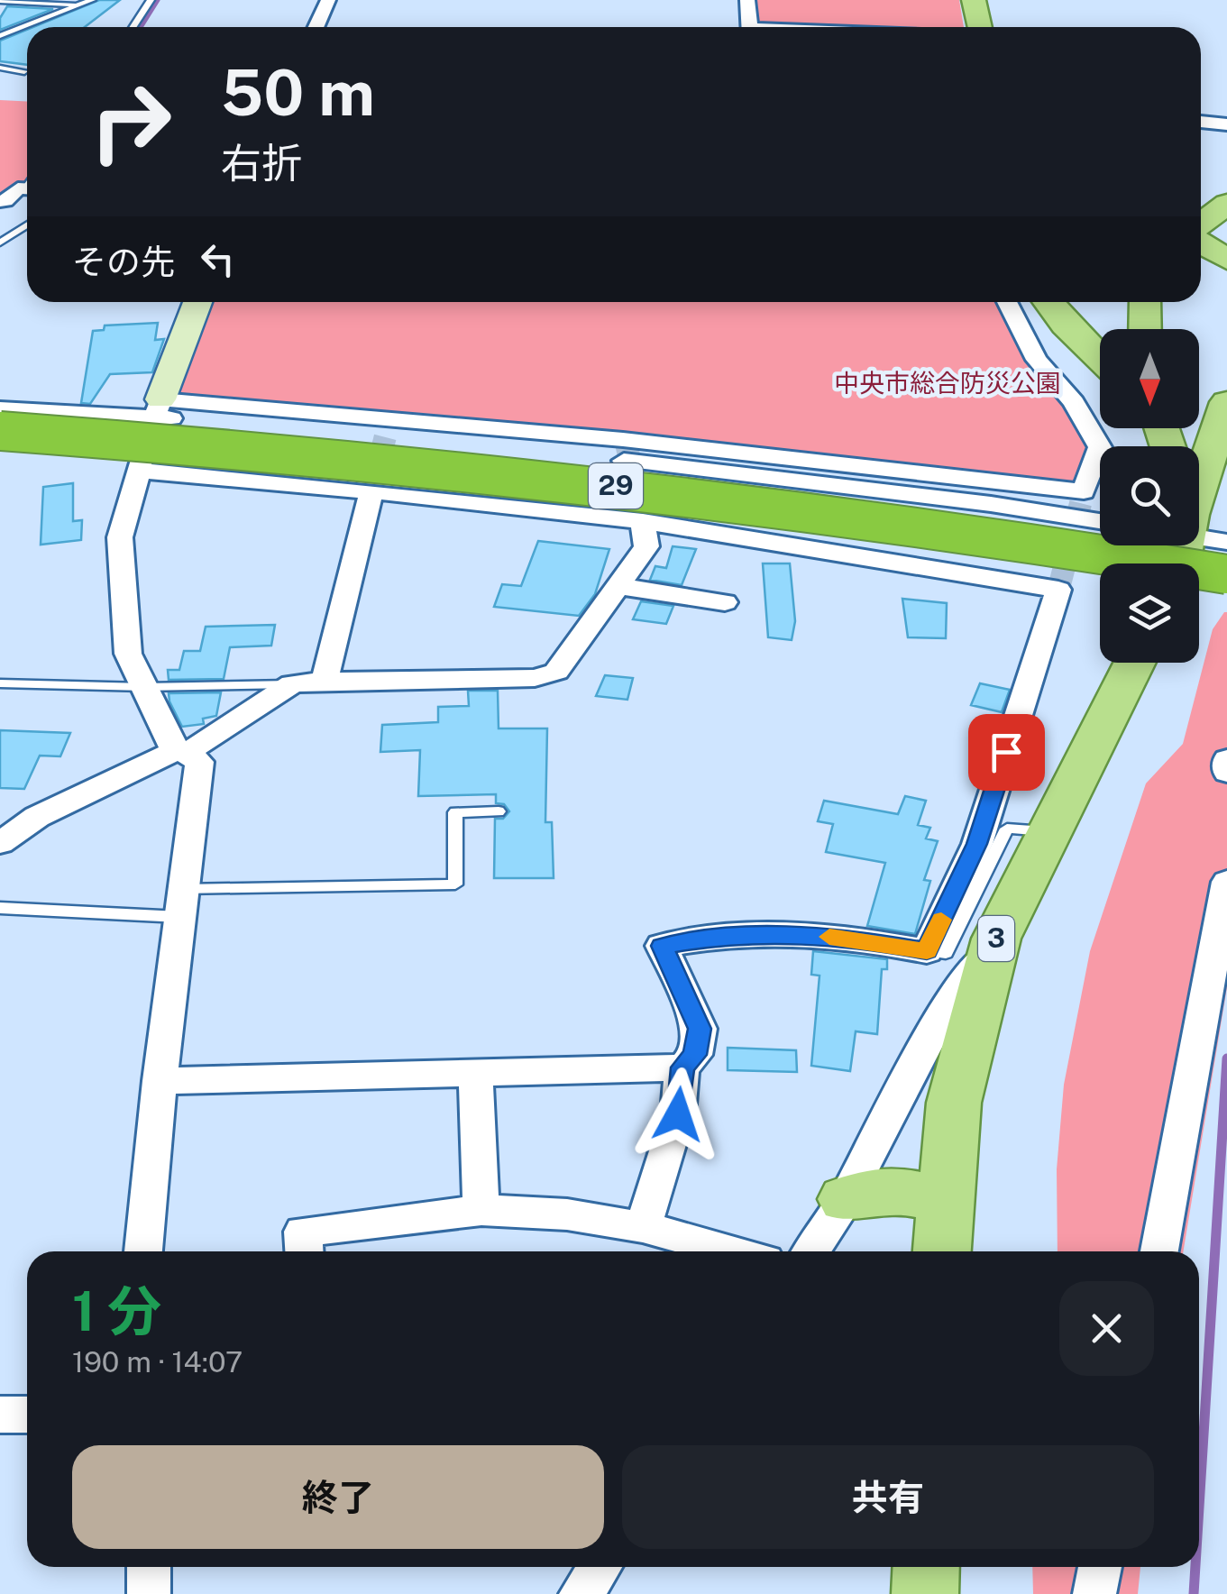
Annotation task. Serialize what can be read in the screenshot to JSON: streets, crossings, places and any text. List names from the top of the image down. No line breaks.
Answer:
{"streets":{"highway":["29"],"main road":["3"]},"parks":["中央市総合防災公園"],"north":"bottom","page":{"turn":["50 m","右折"],"then":"その先","heading":["1 分","190 m · 14:07"],"buttons":["終了","共有"]}}
